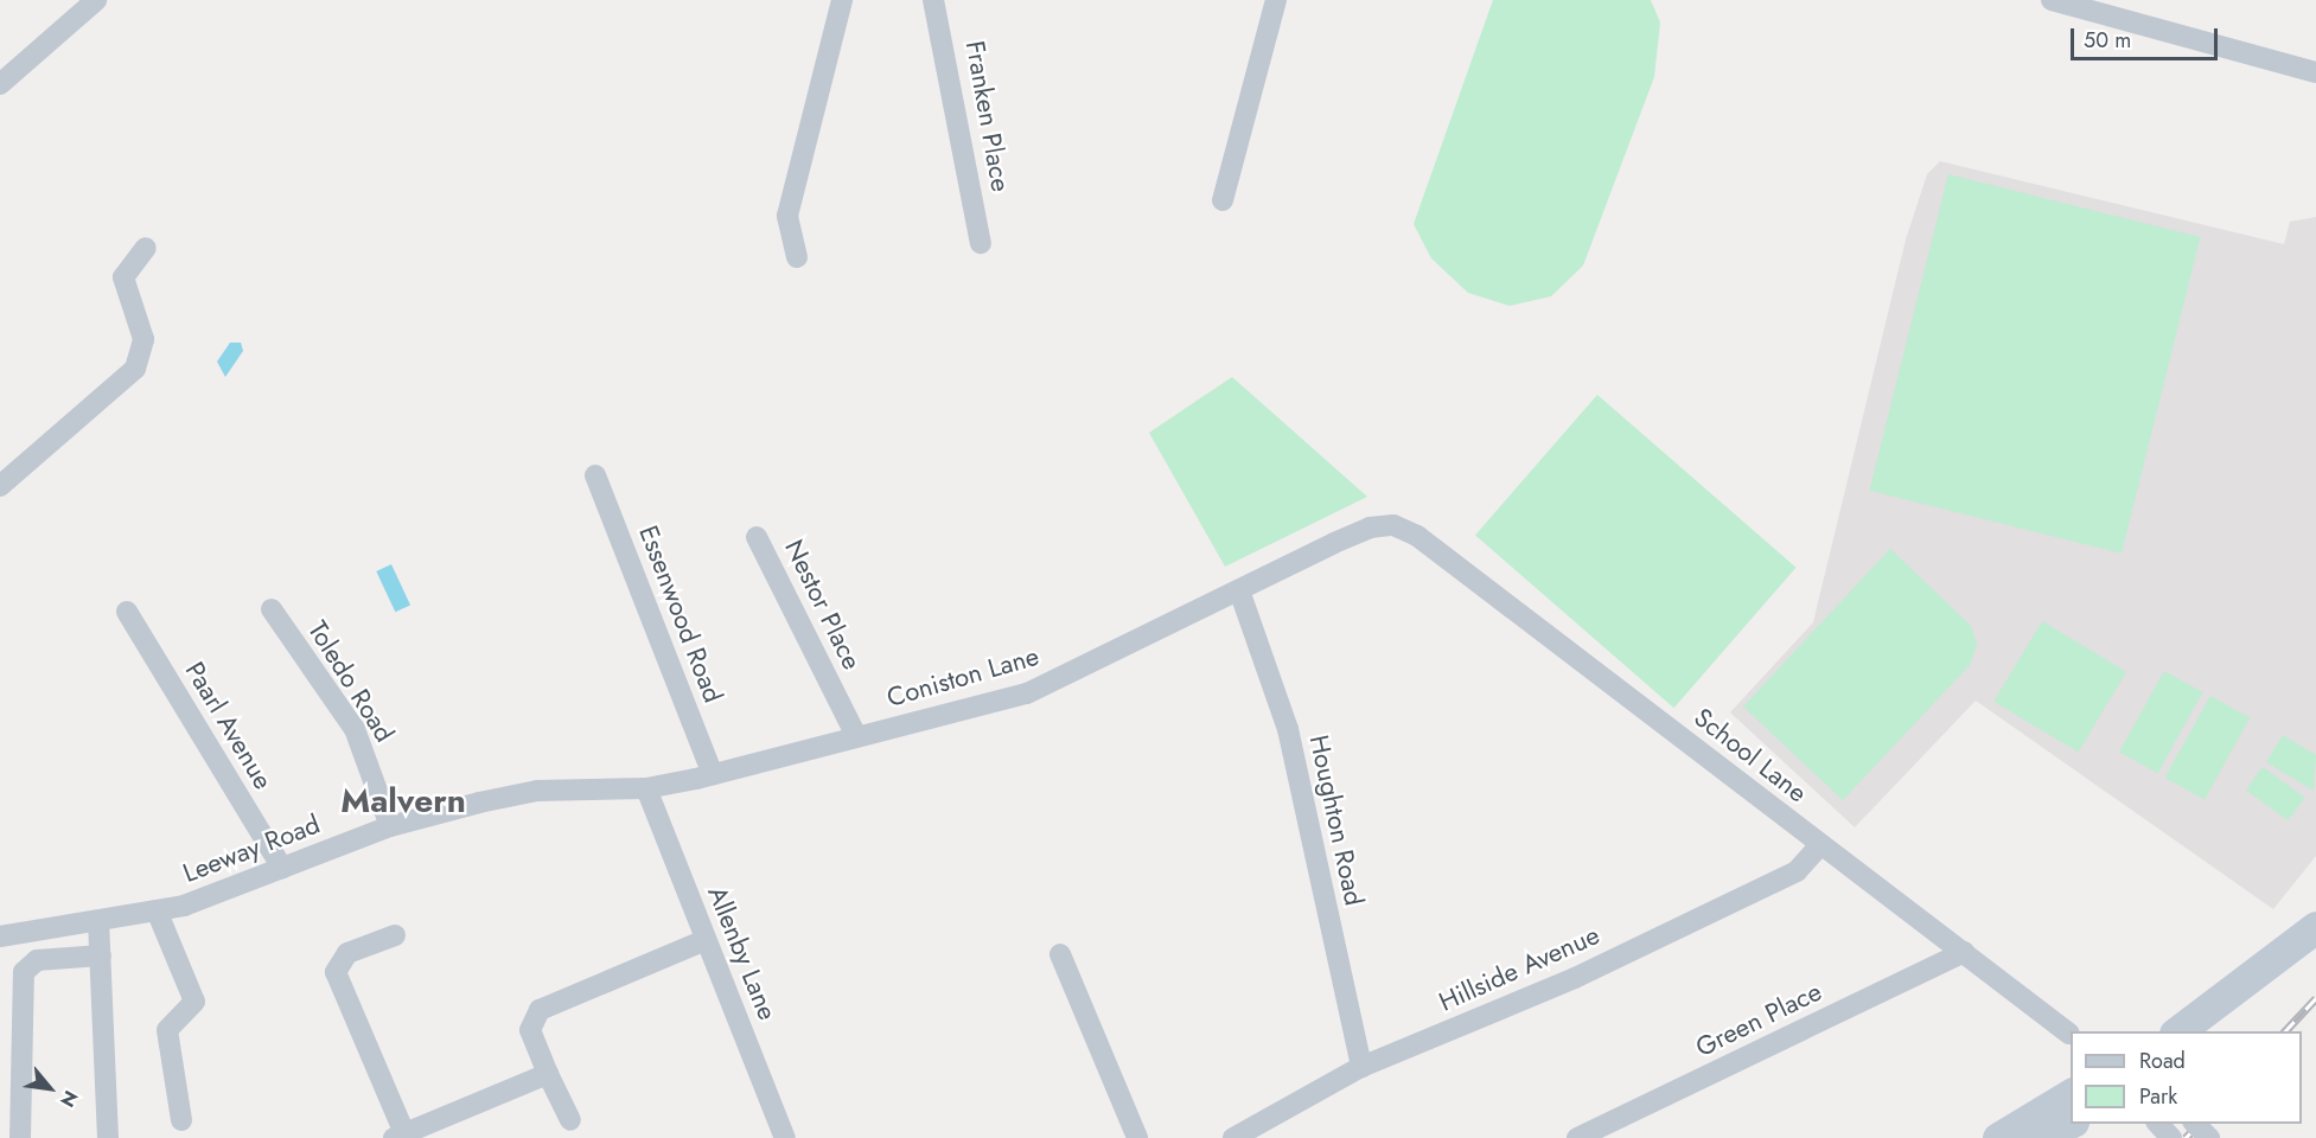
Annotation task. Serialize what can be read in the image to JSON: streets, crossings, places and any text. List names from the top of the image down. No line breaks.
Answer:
{"streets":{"street":["Franken Place","Nestor Place","Essenwood Road","Coniston Lane","Toledo Road","Paarl Avenue","School Lane","Houghton Road","Leeway Road","Allenby Lane","Hillside Avenue","Green Place"]},"crossings":[["Nestor Place","Coniston Lane"],["Essenwood Road","Coniston Lane"],["Coniston Lane","School Lane"],["Coniston Lane","Houghton Road"],["Coniston Lane","Leeway Road"],["Coniston Lane","Allenby Lane"],["Toledo Road","Leeway Road"],["Paarl Avenue","Leeway Road"],["School Lane","Hillside Avenue"],["School Lane","Green Place"],["Houghton Road","Hillside Avenue"],["Leeway Road","Allenby Lane"]],"districts":["Malvern"],"legend":["Road","Park"],"scale_bar":"50 m","north":"bottom right"}
